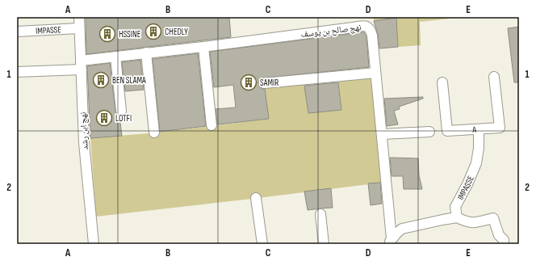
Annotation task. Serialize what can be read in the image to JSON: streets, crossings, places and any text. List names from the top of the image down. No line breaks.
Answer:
{"streets":{"street":["IMPASSE","نهج صالح بن يوسف","A","نهج ابن رشد"]},"crossings":[["IMPASSE","A"],["IMPASSE","نهج ابن رشد"],["نهج صالح بن يوسف","نهج ابن رشد"]],"places":{"building":["CHEDLY","HSSINE","BEN SLAMA","SAMIR","LOTFI"]},"grid":{"columns":["A","B","C","D","E"],"rows":["1","2"]}}
